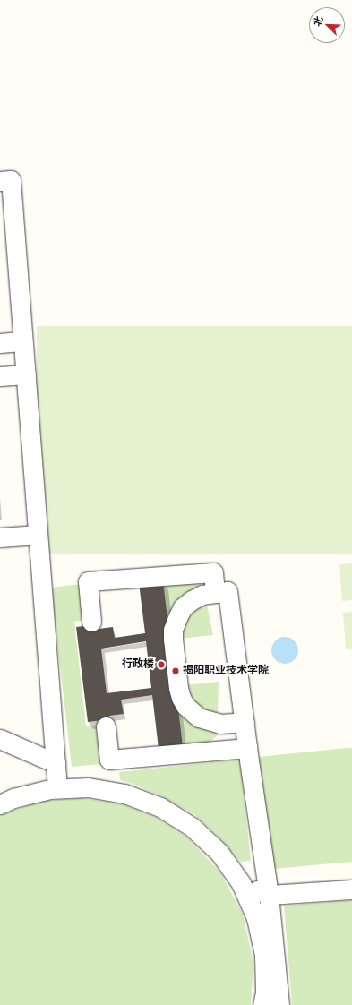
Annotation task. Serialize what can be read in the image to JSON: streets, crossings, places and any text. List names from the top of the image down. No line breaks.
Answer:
{"places":["行政楼","揭阳职业技术学院"],"north":"top left"}
